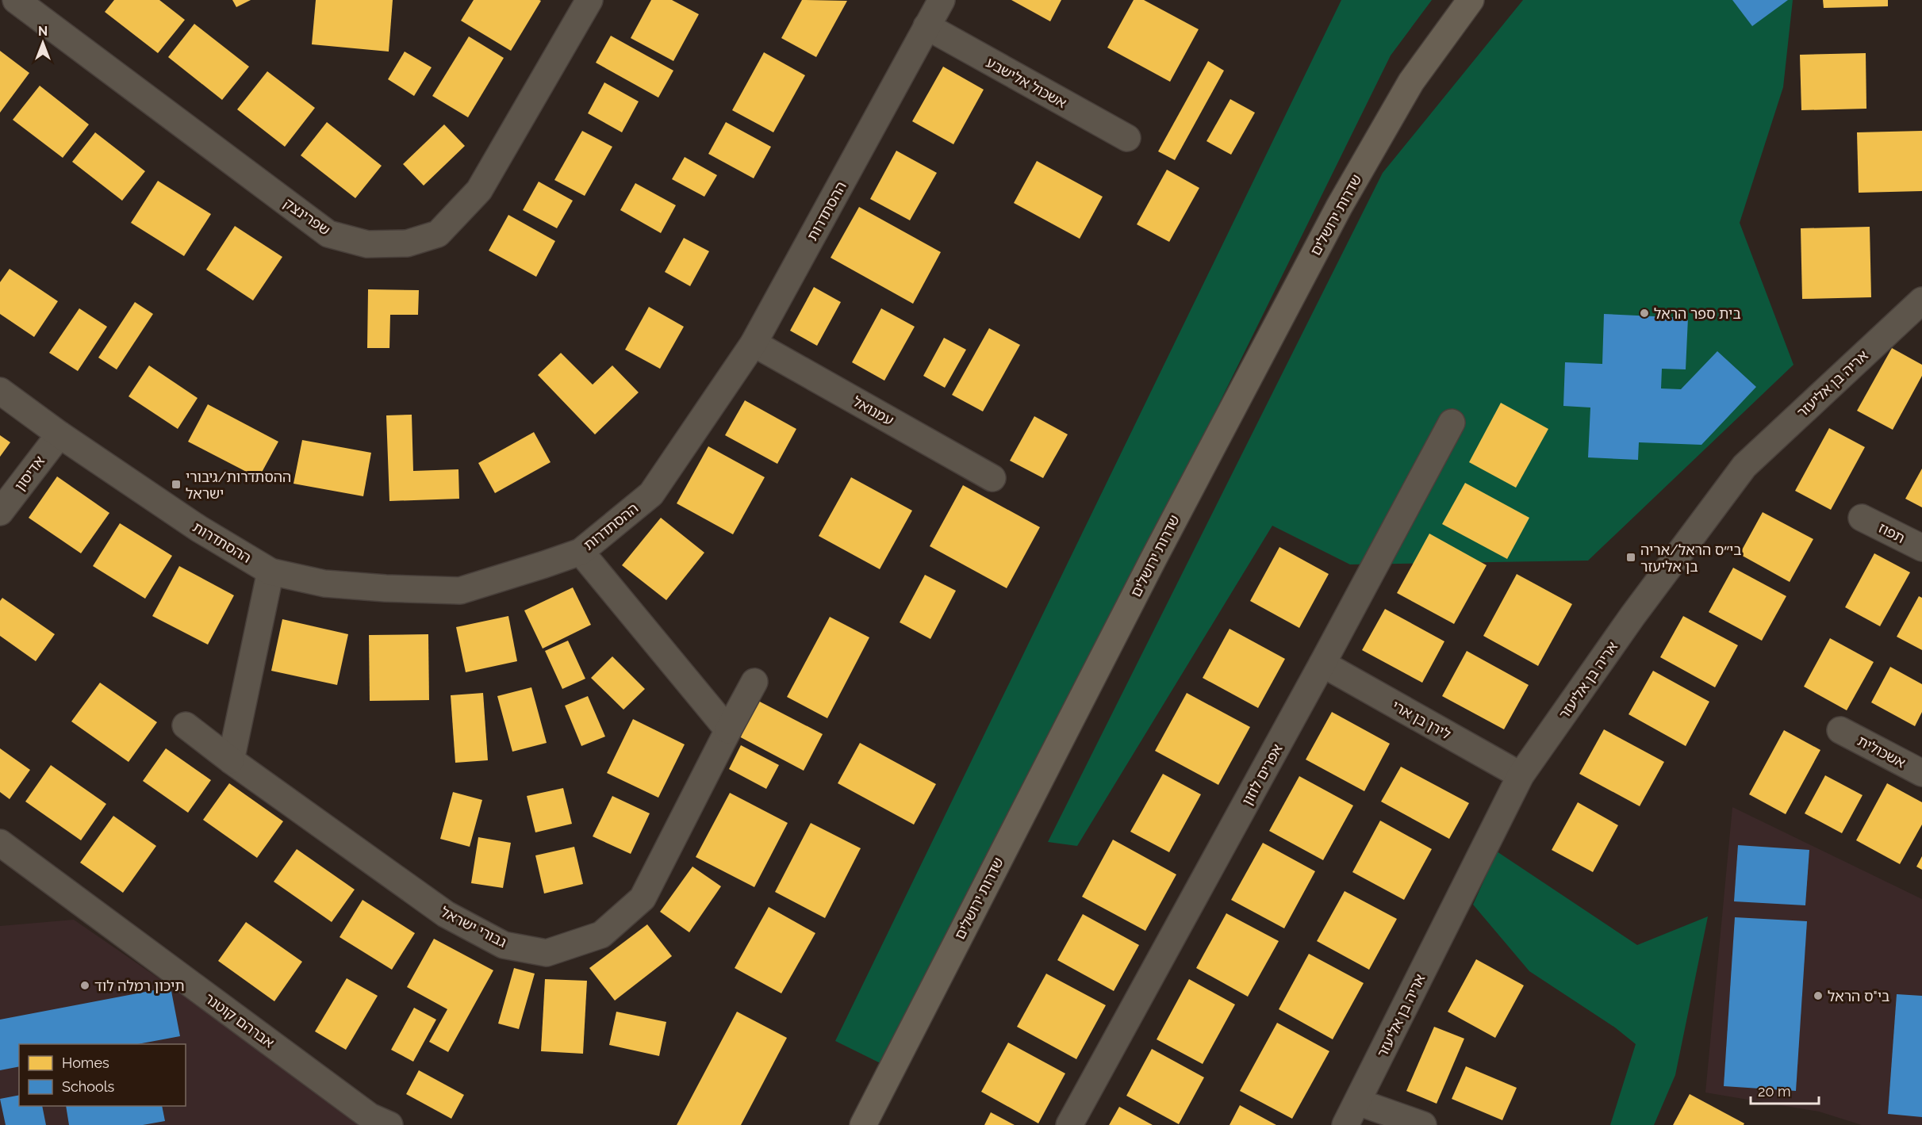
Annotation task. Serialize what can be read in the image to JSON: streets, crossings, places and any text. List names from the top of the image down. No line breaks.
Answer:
{"streets":{"main road":["שדרות ירושלים"],"street":["אשכול אלישבע","ההסתדרות","שפרינצק","אריה בן אליעזר","עמנואל","אדיסון","תפוז","לירן בן ארי","אשכולית","אפרים לוזון","גבורי ישראל","אברהם קוטנר"]},"crossings":[["אשכול אלישבע","ההסתדרות"],["ההסתדרות","עמנואל"],["ההסתדרות","אדיסון"],["אריה בן אליעזר","לירן בן ארי"],["לירן בן ארי","אפרים לוזון"]],"places":{"other":["בית ספר הראל","תיכון רמלה לוד","בי\"ס הראל"],"transit":["ההסתדרות/גיבורי ישראל","בי״ס הראל/אריה בן אליעזר"]},"legend":["Homes","Schools"],"scale_bar":"20 m","north":"top"}
